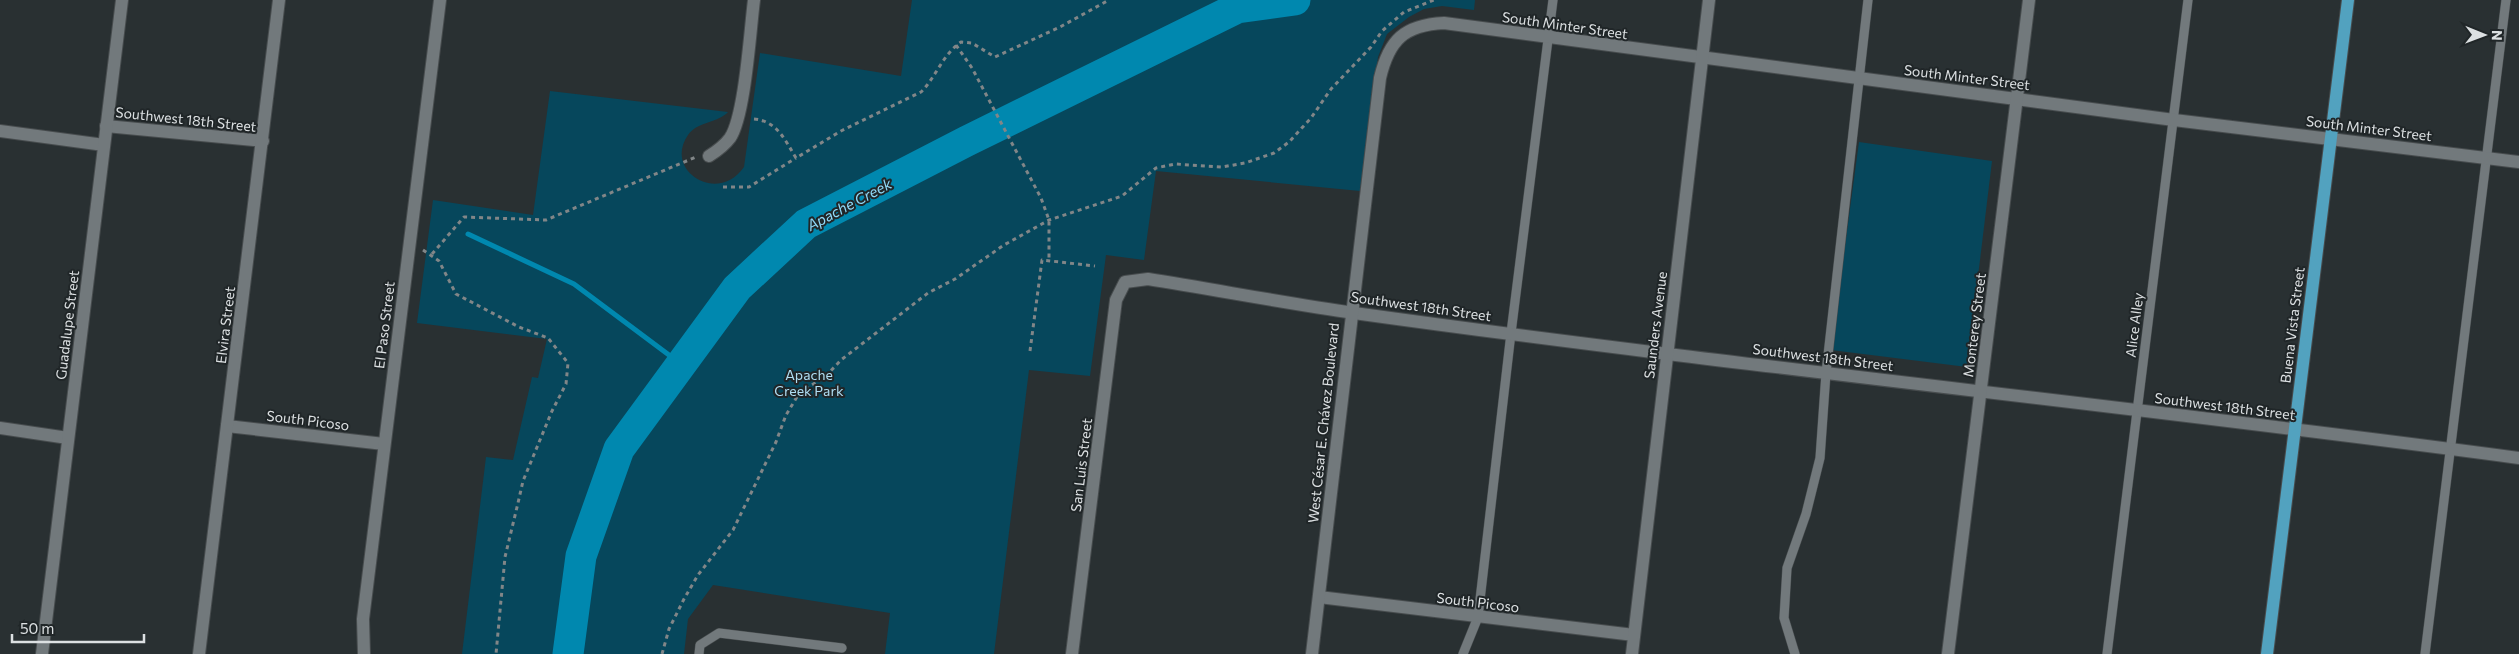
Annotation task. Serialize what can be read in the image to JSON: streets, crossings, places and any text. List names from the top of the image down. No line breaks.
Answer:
{"streets":{"main road":["Buena Vista Street"],"street":["South Minter Street","Southwest 18th Street","Guadalupe Street","Elvira Street","El Paso Street","Saunders Avenue","Monterey Street","South Picoso","West César E. Chávez Boulevard","San Luis Street"],"lane":["Alice Alley"]},"crossings":[["South Minter Street","Saunders Avenue"],["South Minter Street","Monterey Street"],["South Minter Street","Alice Alley"],["South Minter Street","Buena Vista Street"],["South Minter Street","West César E. Chávez Boulevard"],["Southwest 18th Street","Guadalupe Street"],["Southwest 18th Street","Elvira Street"],["Southwest 18th Street","Saunders Avenue"],["Southwest 18th Street","Monterey Street"],["Southwest 18th Street","Alice Alley"],["Southwest 18th Street","Buena Vista Street"],["Southwest 18th Street","West César E. Chávez Boulevard"],["Southwest 18th Street","San Luis Street"],["Elvira Street","South Picoso"],["El Paso Street","South Picoso"],["Saunders Avenue","South Picoso"],["South Picoso","West César E. Chávez Boulevard"]],"water":["Apache Creek"],"parks":["Apache Creek Park"],"scale_bar":"50 m","north":"right"}
